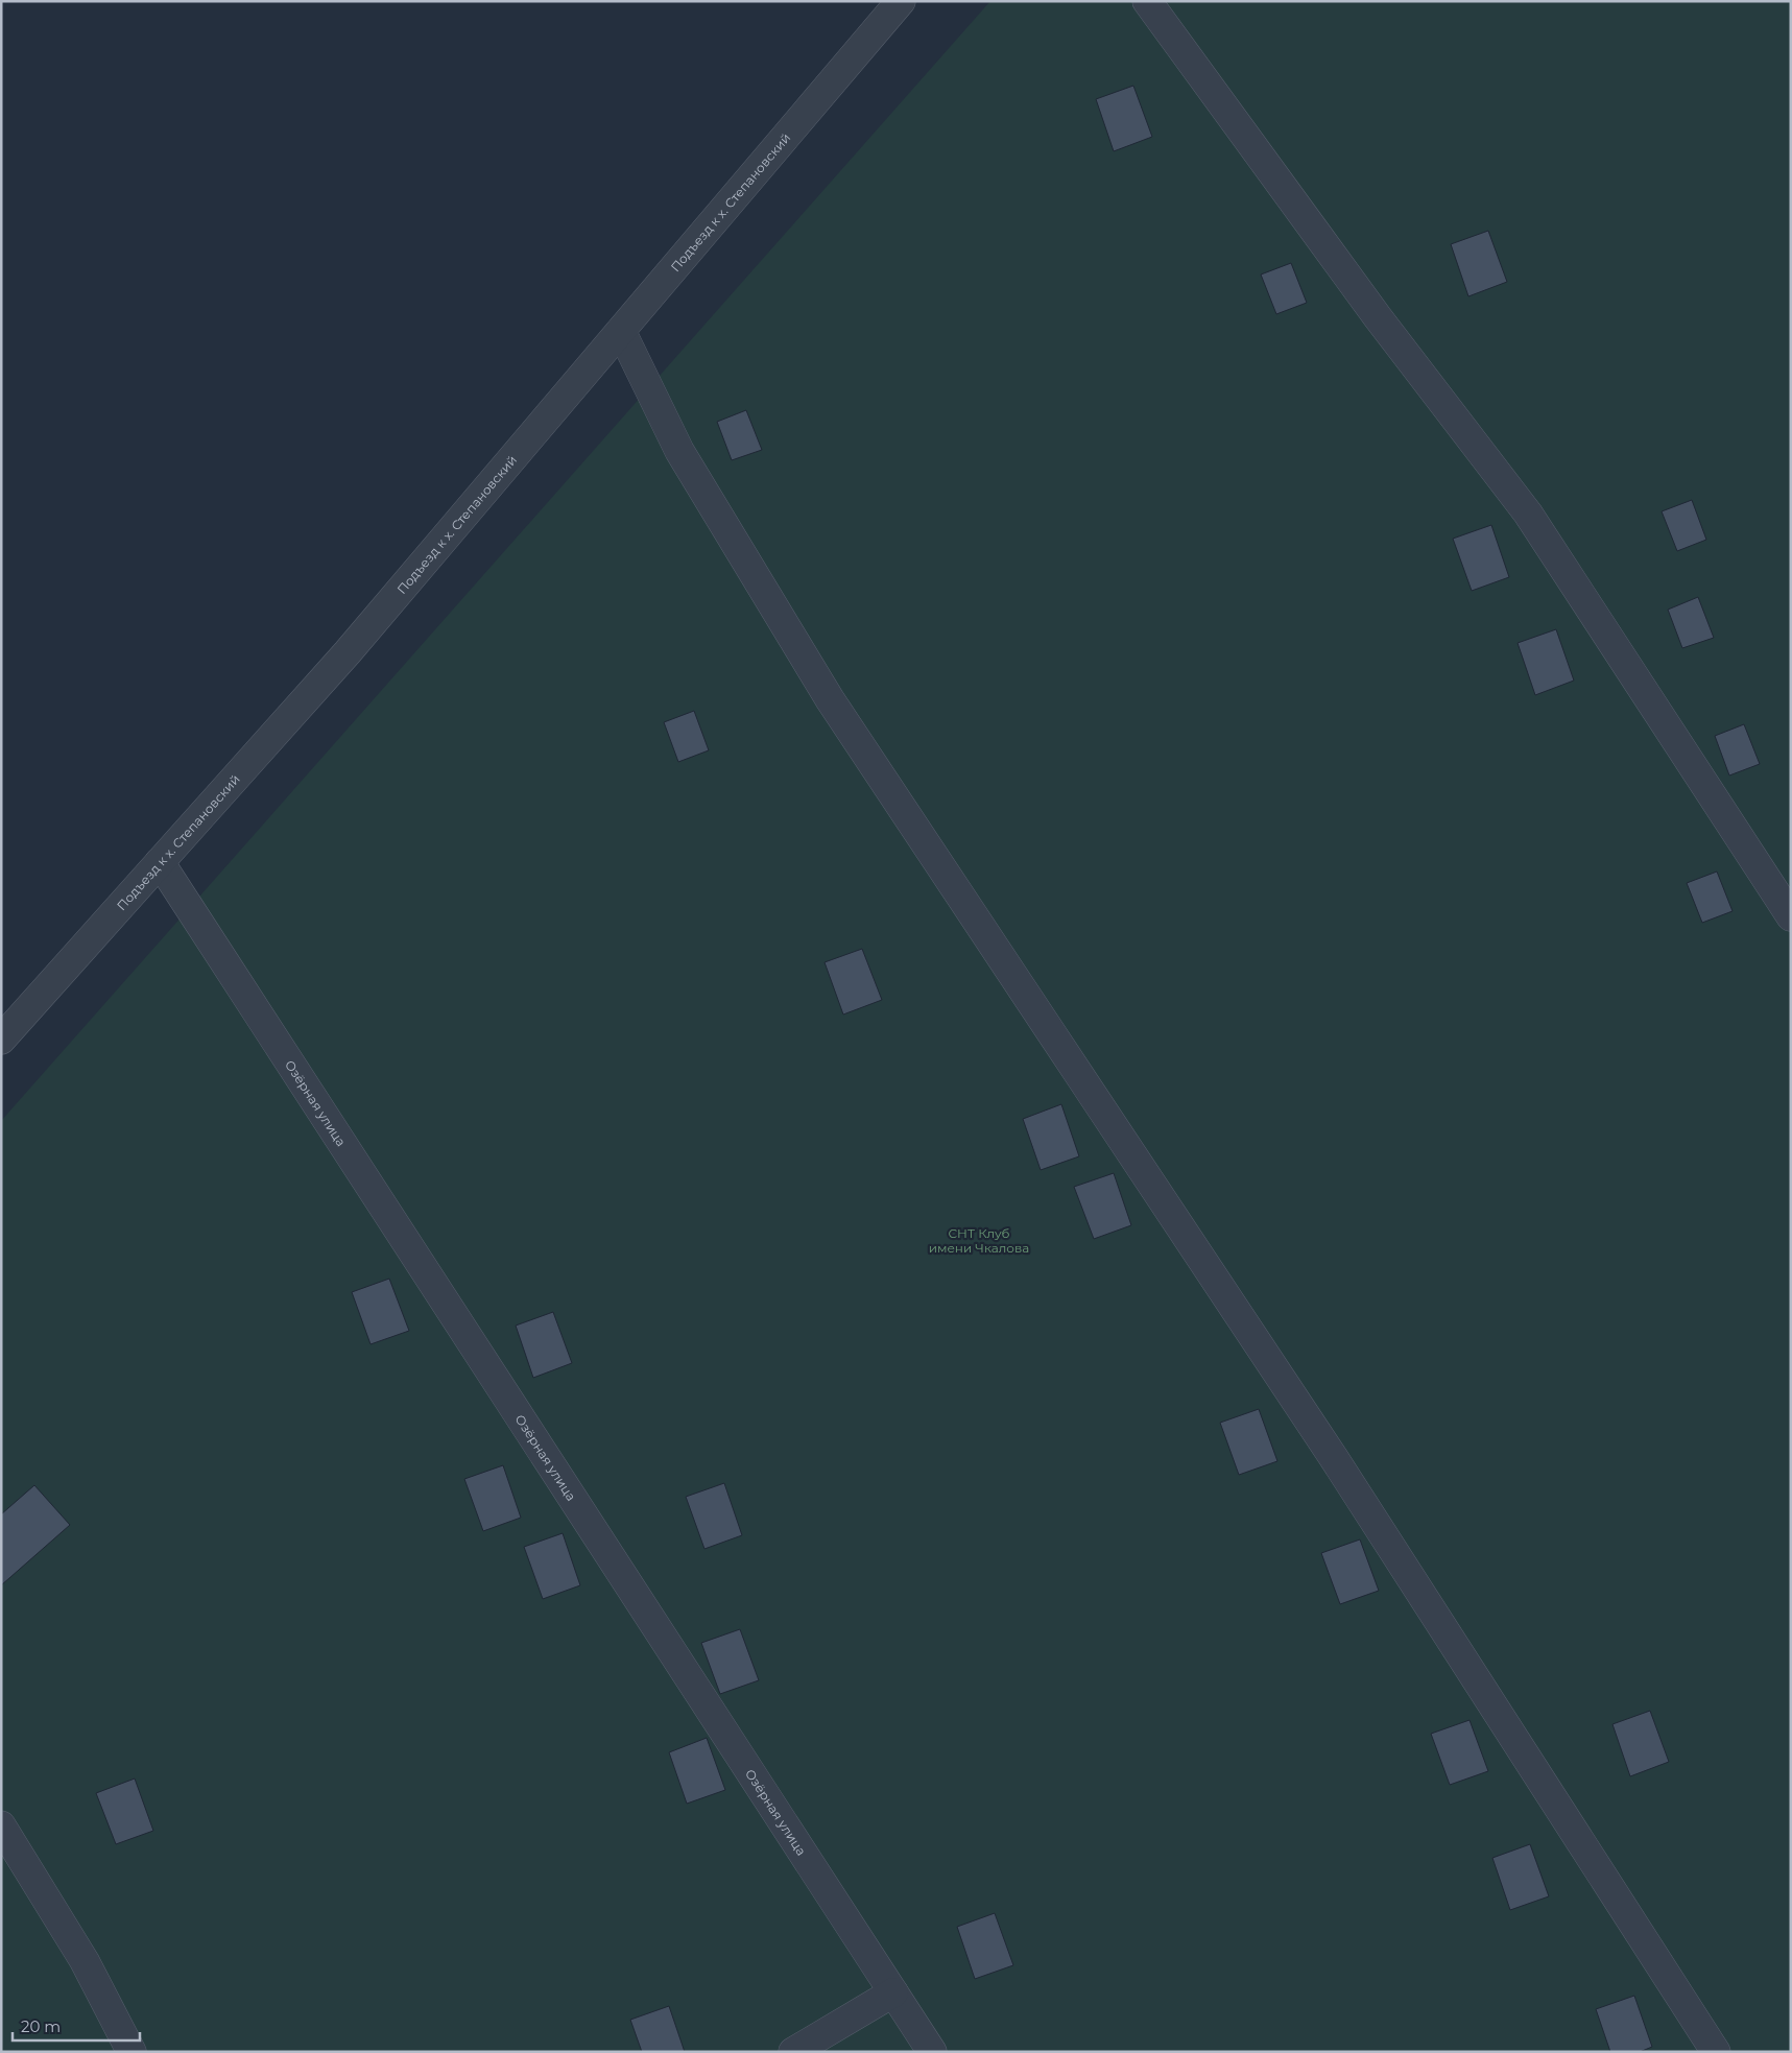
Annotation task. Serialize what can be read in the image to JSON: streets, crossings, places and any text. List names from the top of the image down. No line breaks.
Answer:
{"streets":{"street":["Подъезд к х. Степановский","Озёрная улица"]},"crossings":[["Подъезд к х. Степановский","Озёрная улица"]],"parks":["СНТ Клуб имени Чкалова"],"scale_bar":"20 m"}
